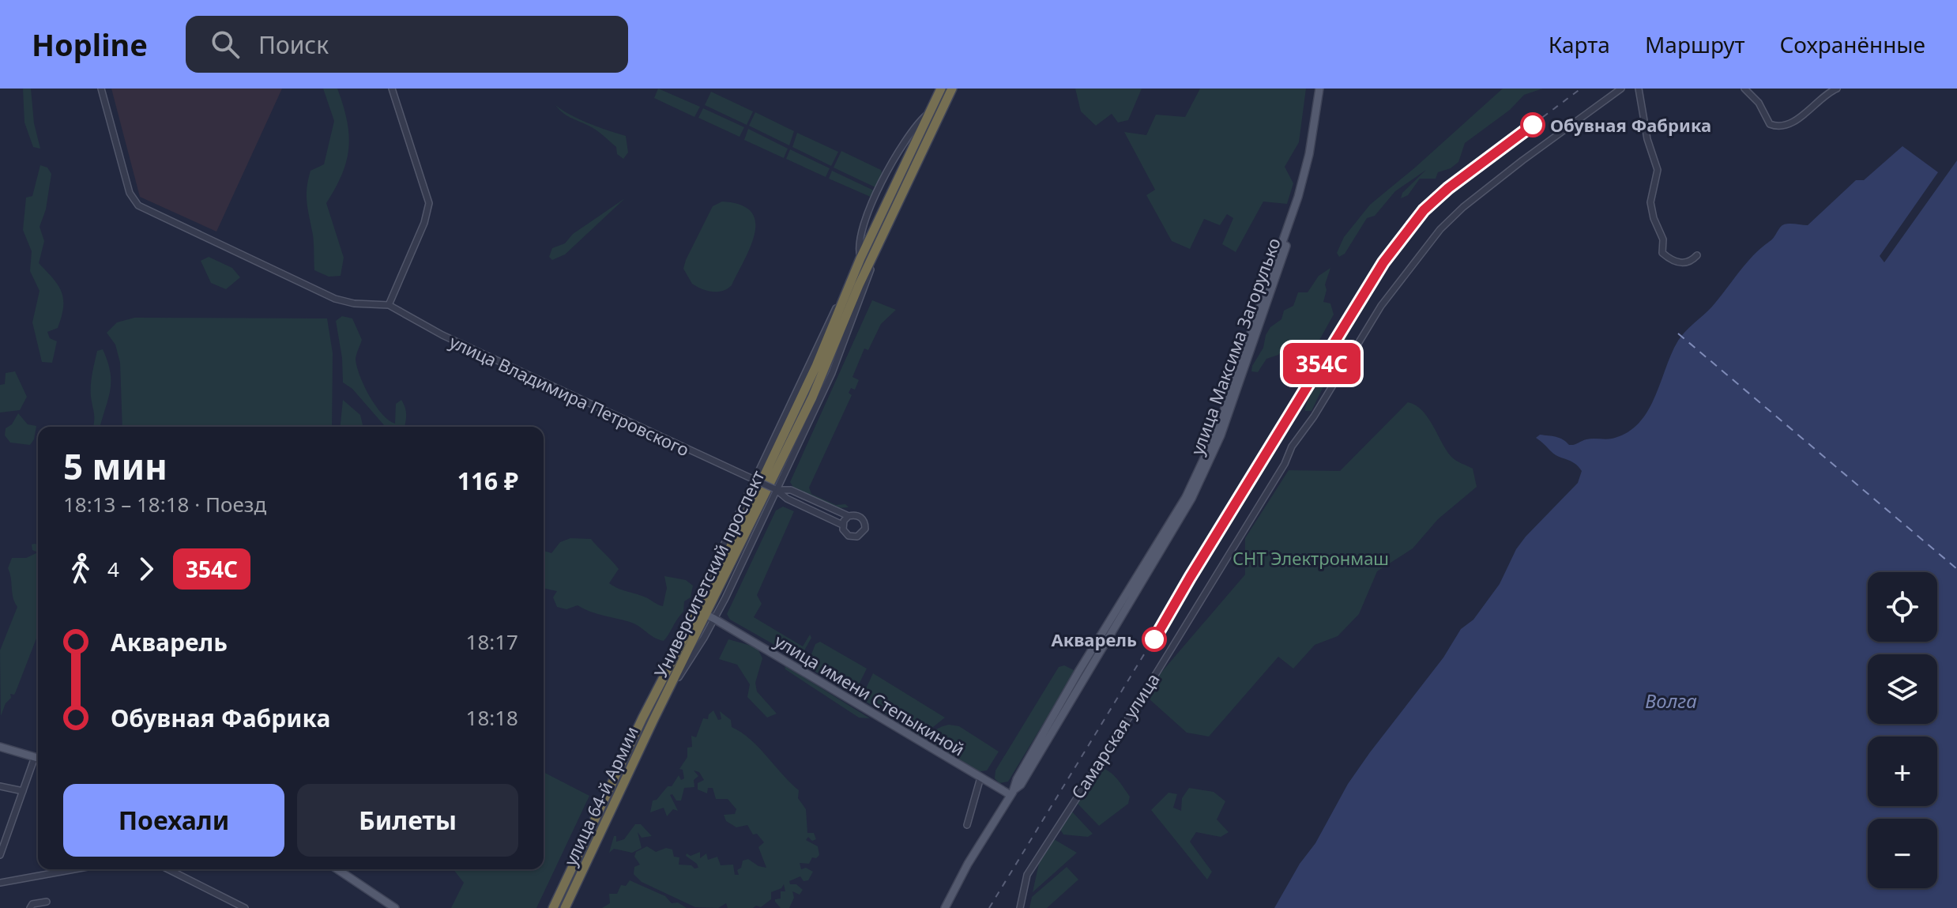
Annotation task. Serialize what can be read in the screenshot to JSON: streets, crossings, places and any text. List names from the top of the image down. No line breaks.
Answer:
{"streets":{"highway":["Университетский проспект","улица 64-й Армии"],"main road":["улица Максима Загорулько","улица имени Степыкиной"],"street":["улица Владимира Петровского","Самарская улица"]},"crossings":[["улица Максима Загорулько","улица имени Степыкиной"],["улица Владимира Петровского","Университетский проспект"],["Университетский проспект","улица имени Степыкиной"],["Университетский проспект","улица 64-й Армии"]],"water":["Волга"],"parks":["СНТ Электронмаш"],"places":["Обувная Фабрика","Акварель"],"page":{"header":"Hopline","search":"Поиск","nav":["Карта","Маршрут","Сохранённые"],"on_map":"354С","heading":["5 мин","18:13 – 18:18 · Поезд","116 ₽"],"legs":["4","354С"],"map_buttons":["+","−"],"list":[{"name":"Акварель","value":"18:17"},{"name":"Обувная Фабрика","value":"18:18"}],"buttons":["Поехали","Билеты"]}}
